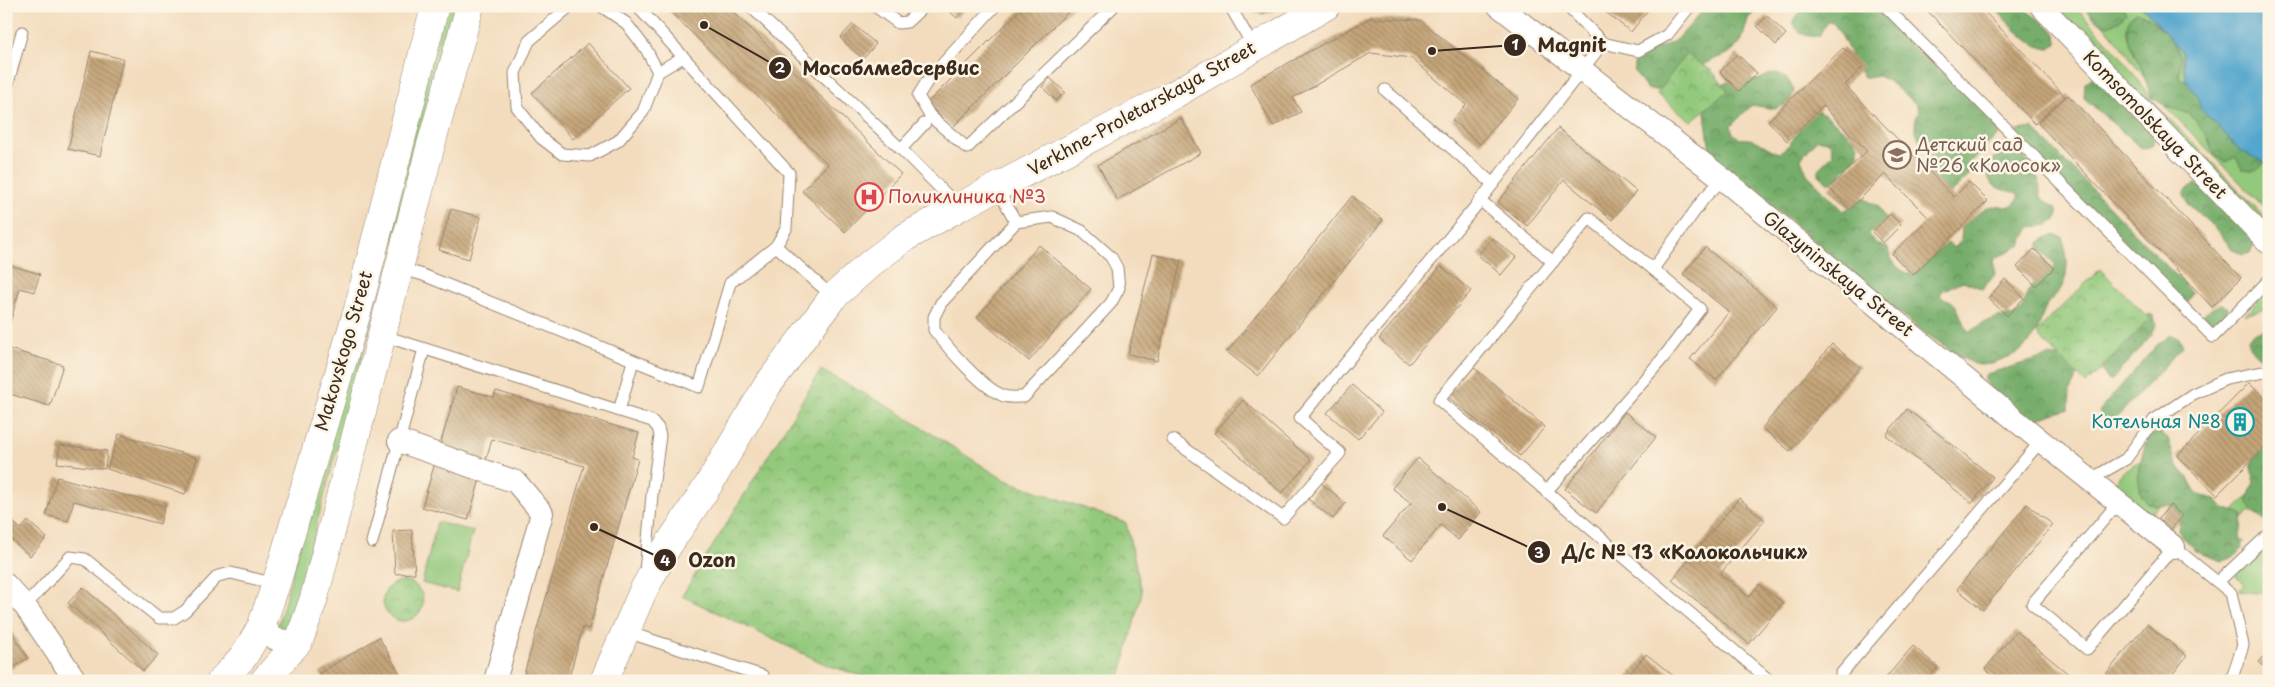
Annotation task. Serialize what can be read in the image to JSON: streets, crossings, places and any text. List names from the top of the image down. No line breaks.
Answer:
{"streets":{"main road":["Verkhne-Proletarskaya Street","Makovskogo Street"],"street":["Komsomolskaya Street","Glazyninskaya Street"]},"places":{"other":["Мособлмедсервис","Magnit","Д/с № 13 «Колокольчик»","Ozon"],"school or university":["Детский сад №26 «Колосок»"],"hospital":["Поликлиника №3"],"building":["Котельная №8"]}}
